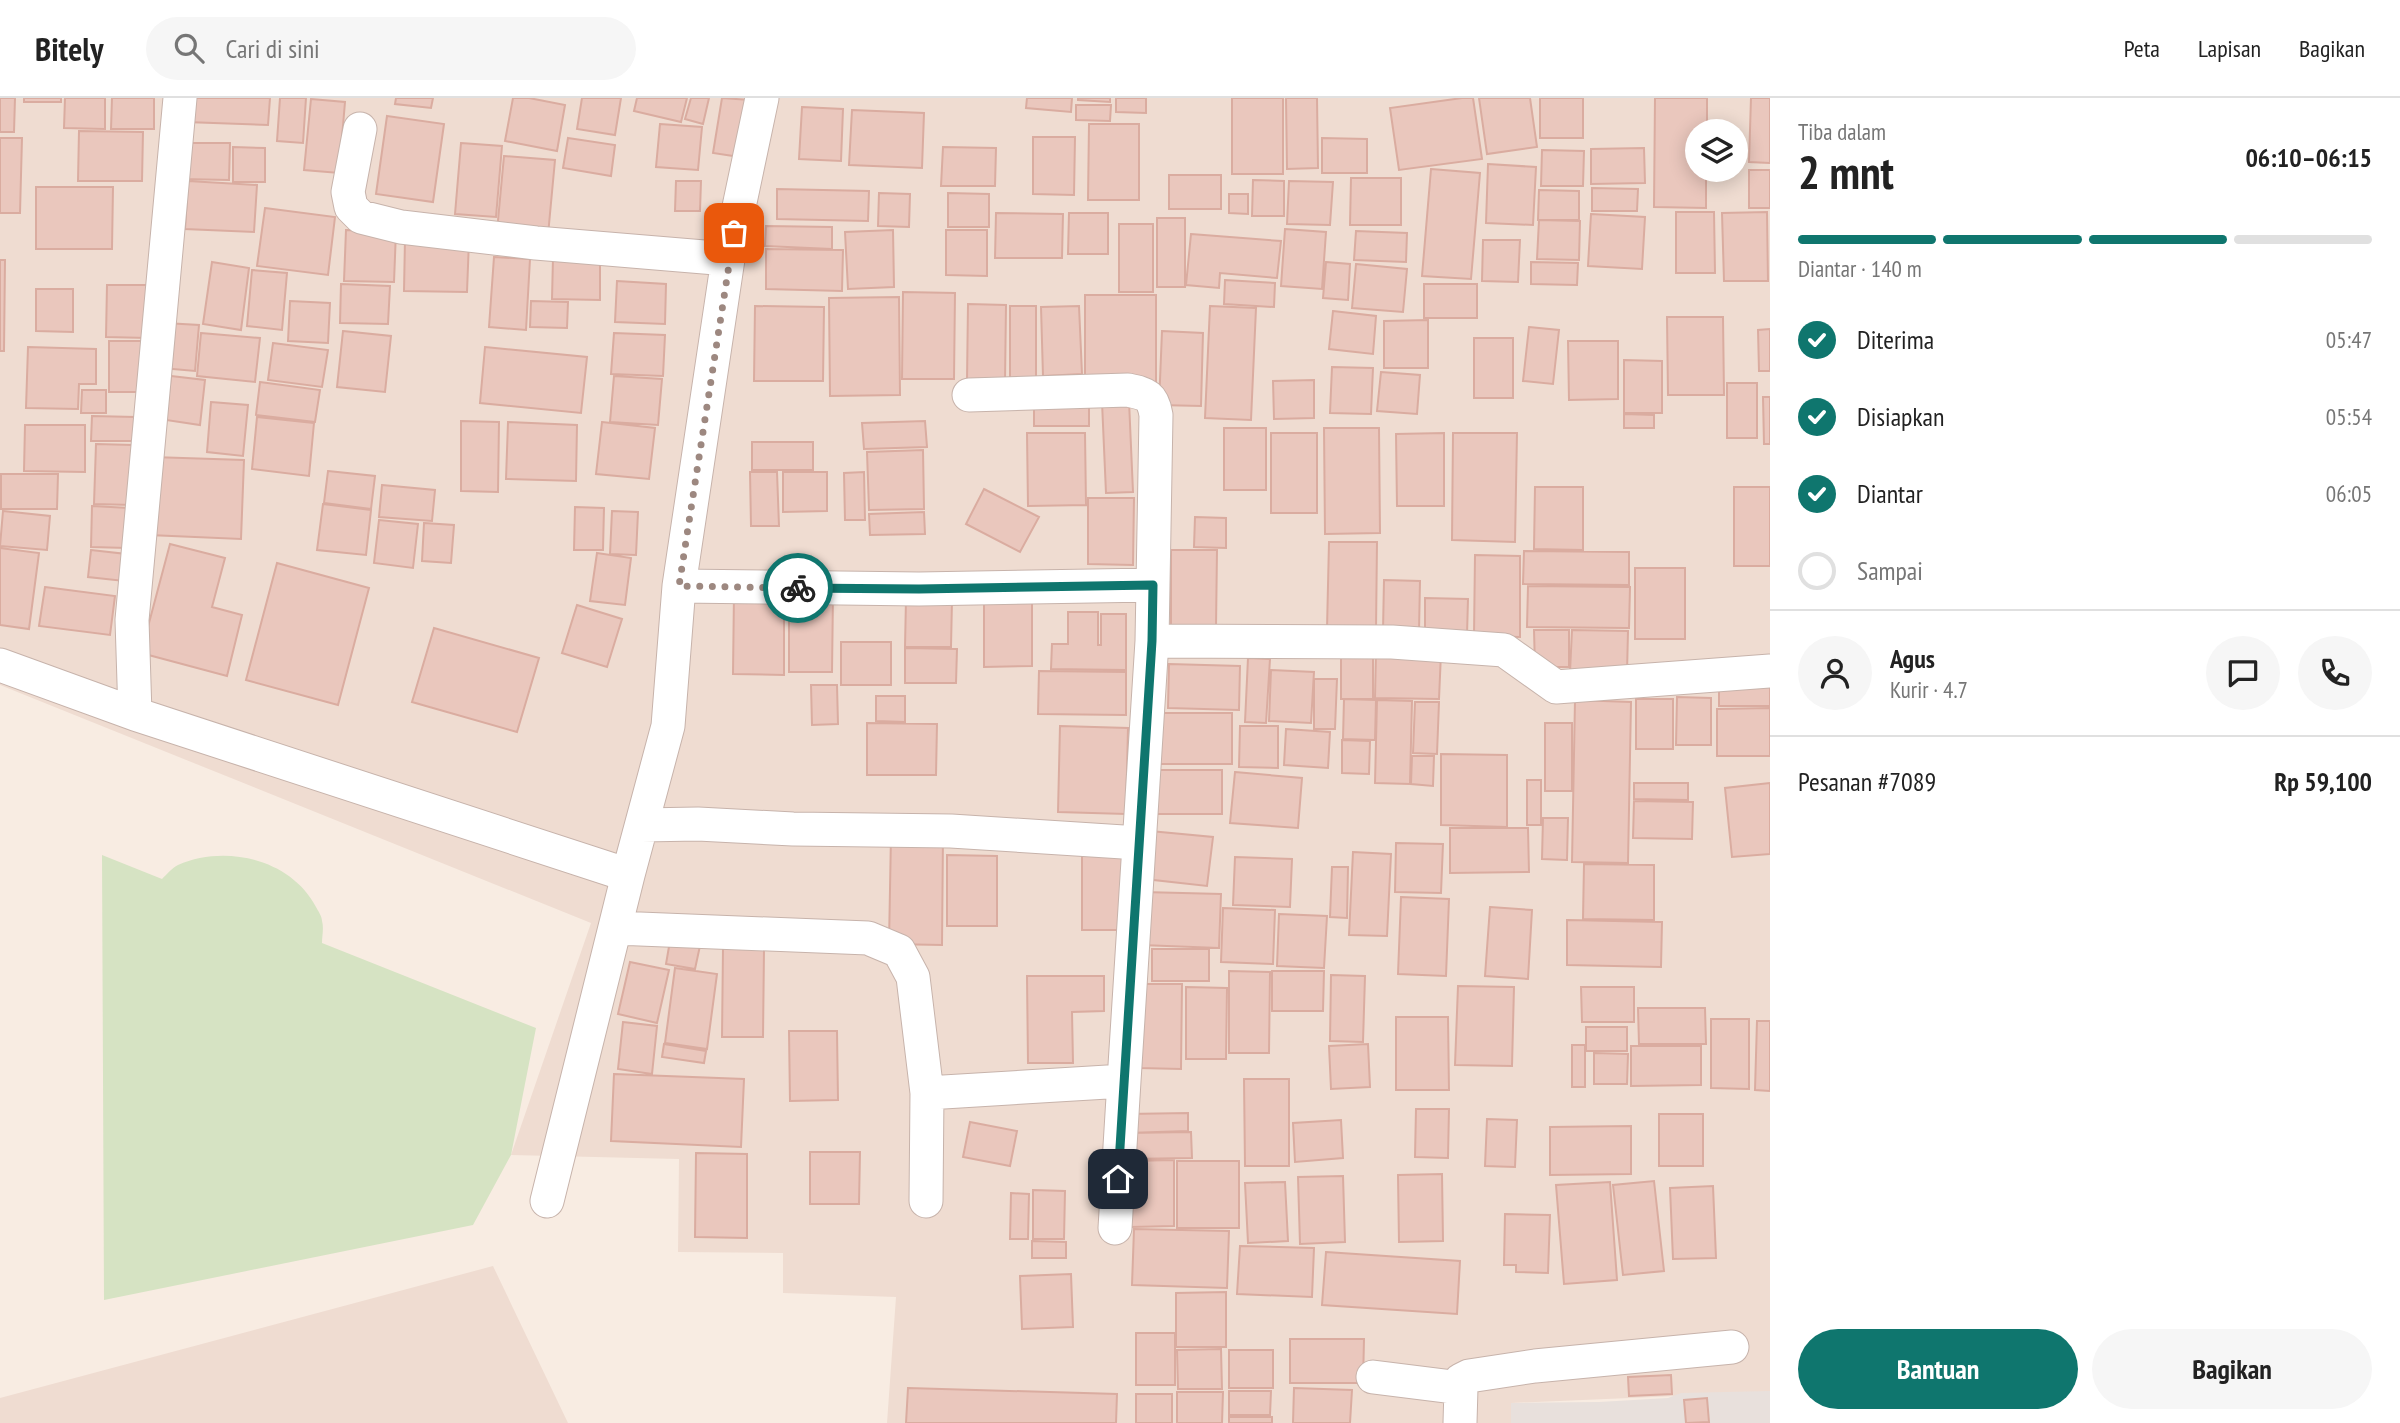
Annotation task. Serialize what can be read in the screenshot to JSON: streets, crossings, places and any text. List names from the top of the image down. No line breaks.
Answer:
{"page":{"header":"Bitely","search":"Cari di sini","nav":["Peta","Lapisan","Bagikan"],"heading":["2 mnt","Tiba dalam","06:10–06:15"],"panel":["Agus","Kurir · 4.7","Pesanan #7089","Rp 59,100"],"bar":"Diantar · 140 m","list":[["Diterima","05:47"],["Disiapkan","05:54"],["Diantar","06:05"],"Sampai"],"buttons":["Bantuan","Bagikan"]}}
